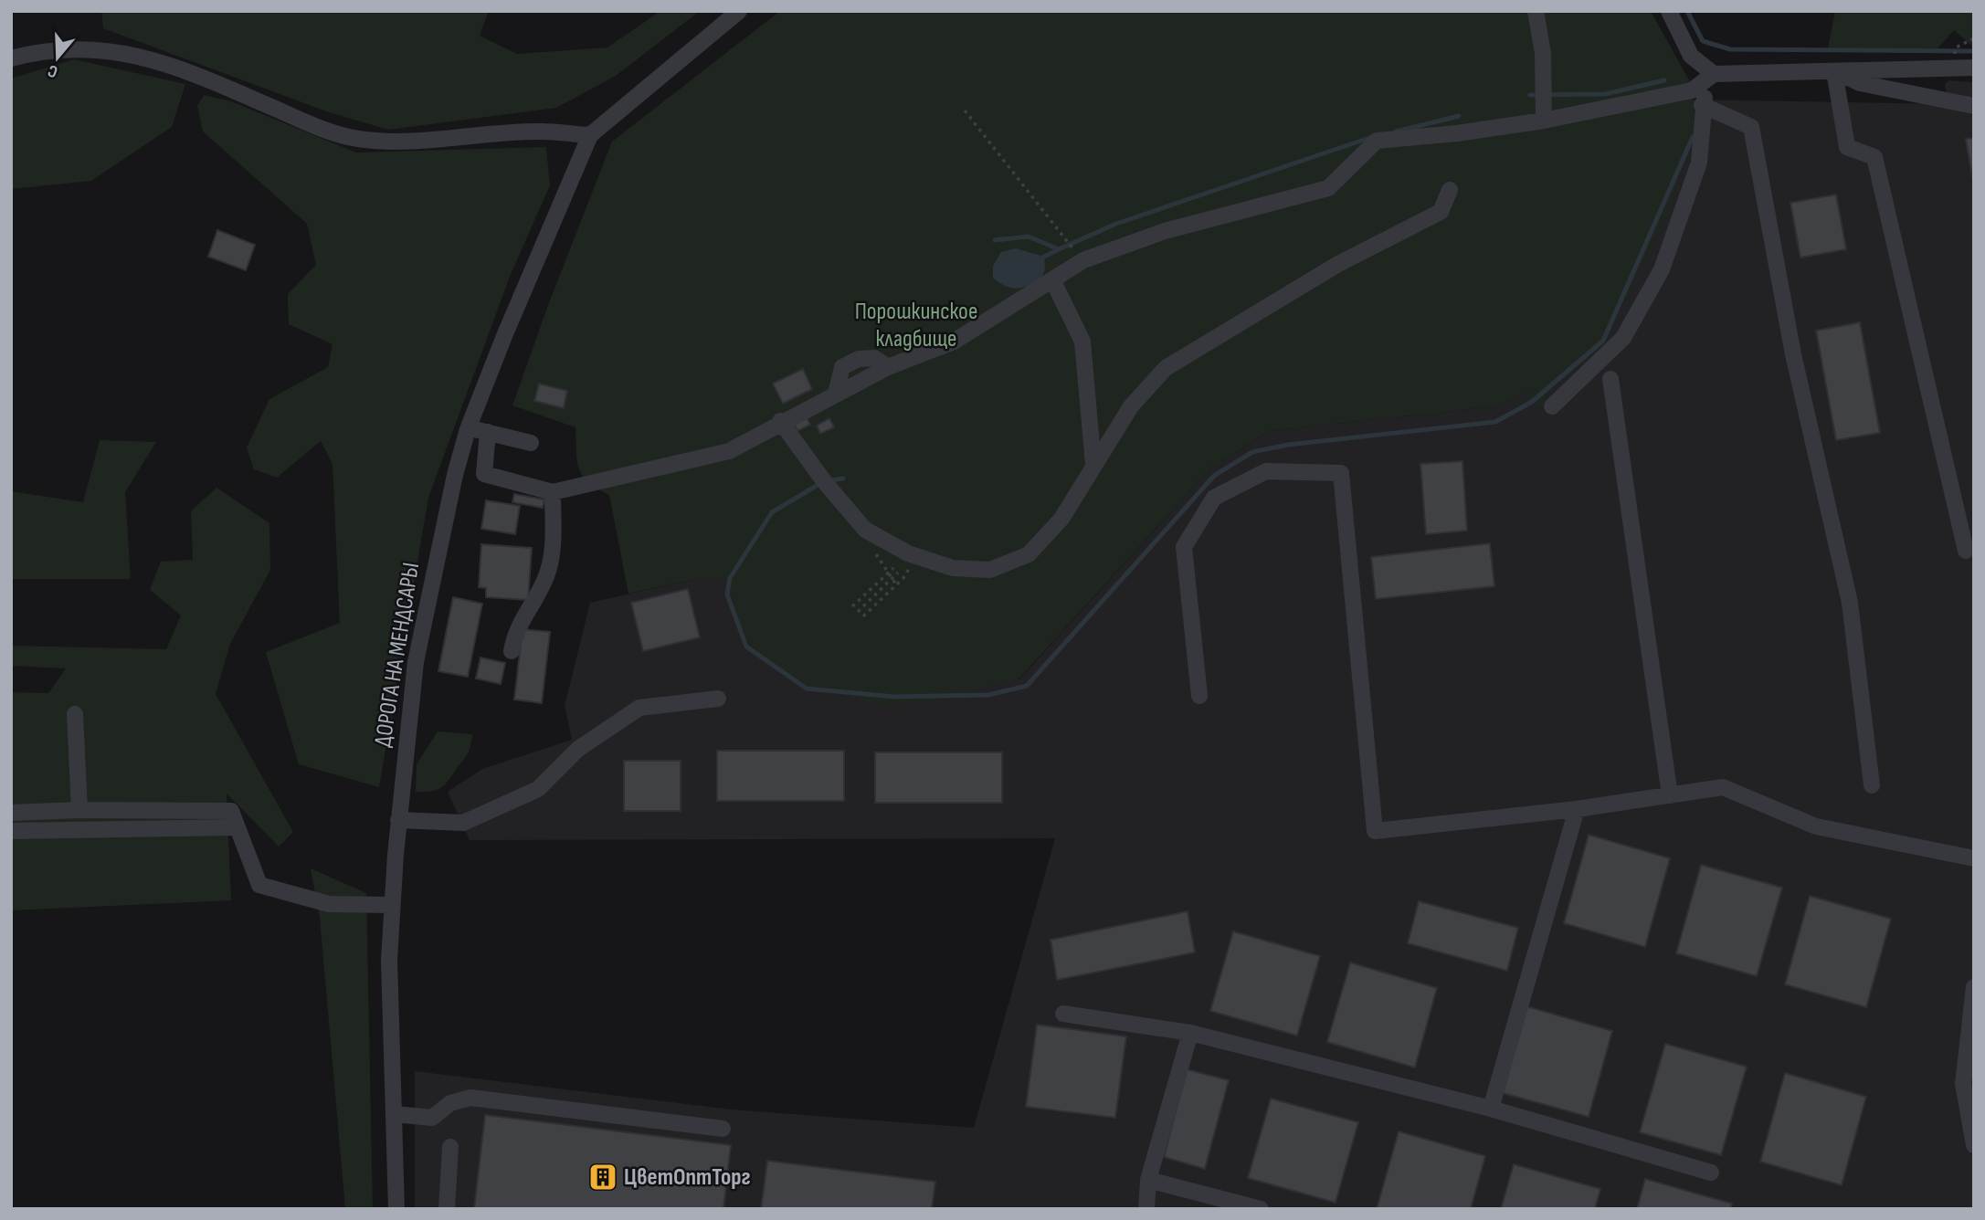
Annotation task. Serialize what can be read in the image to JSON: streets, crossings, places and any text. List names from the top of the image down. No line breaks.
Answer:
{"streets":{"street":["ДОРОГА НА МЕНДСАРЫ"]},"parks":["Порошкинское кладбище"],"places":{"building":["ЦветОптТорг"]},"north":"bottom"}
